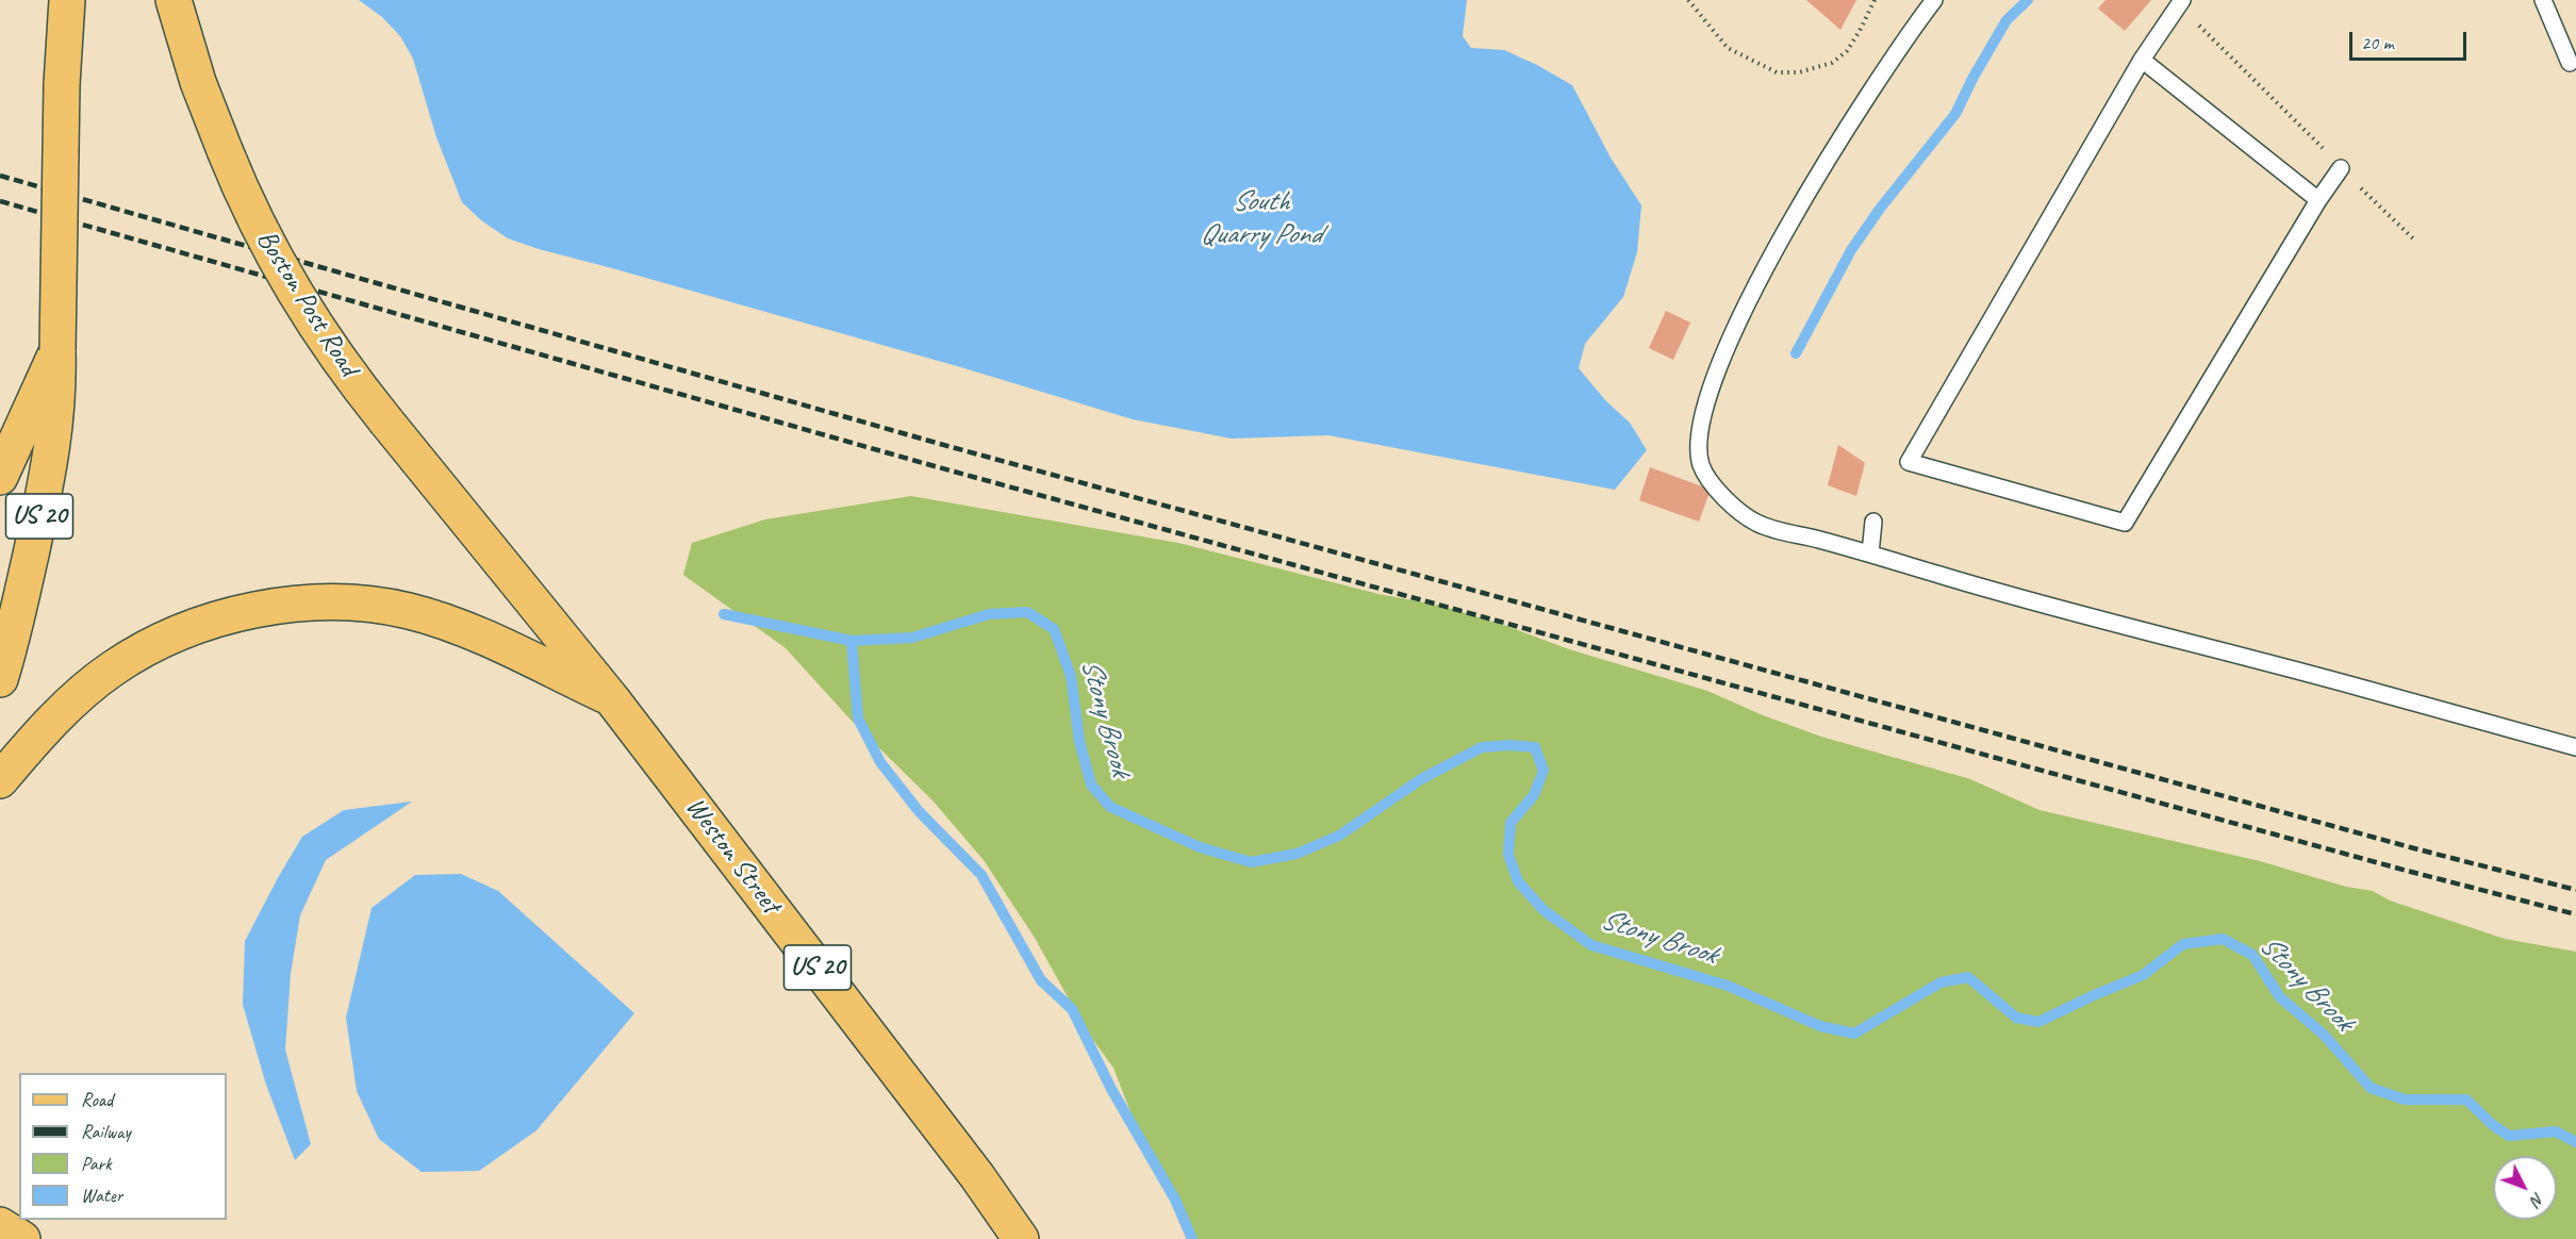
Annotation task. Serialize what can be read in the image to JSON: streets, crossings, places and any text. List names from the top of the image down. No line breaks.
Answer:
{"streets":{"main road":["Boston Post Road","US 20","Weston Street"]},"crossings":[["Boston Post Road","Weston Street"]],"water":["South Quarry Pond","Stony Brook"],"legend":["Road","Railway","Park","Water"],"scale_bar":"20 m","north":"bottom right"}
